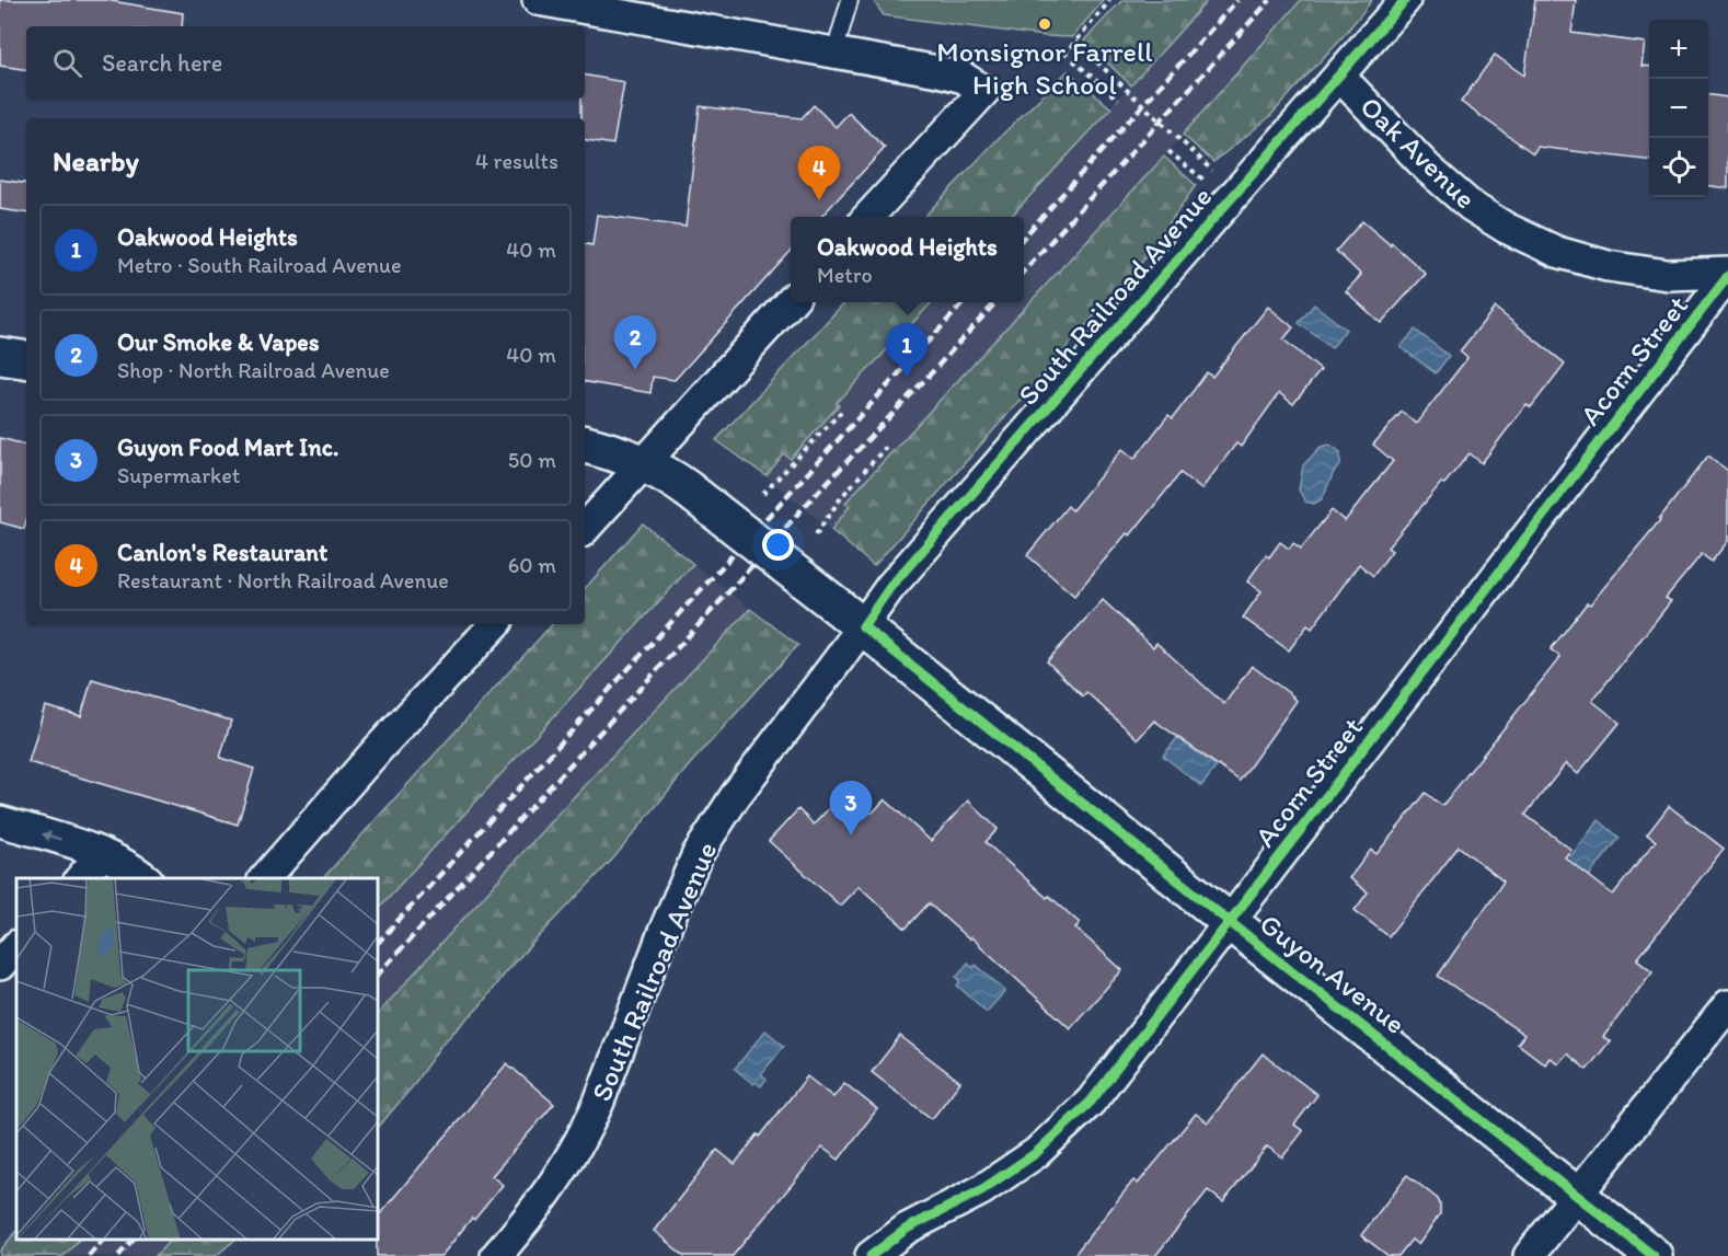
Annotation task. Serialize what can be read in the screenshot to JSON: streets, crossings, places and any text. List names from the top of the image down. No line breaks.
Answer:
{"streets":{"street":["Oak Avenue","South Railroad Avenue","Acorn Street","Guyon Avenue"]},"crossings":[["Oak Avenue","South Railroad Avenue"],["Oak Avenue","Acorn Street"],["South Railroad Avenue","Guyon Avenue"],["Acorn Street","Guyon Avenue"]],"places":["Monsignor Farrell High School"],"page":{"map_buttons":["+","−"],"search":"Search here","heading":["Nearby","4 results"],"pins":["4","2","1","3"],"list":[{"mark":"1","name":"Oakwood Heights","note":"Metro · South Railroad Avenue","value":"40 m"},{"mark":"2","name":"Our Smoke & Vapes","note":"Shop · North Railroad Avenue","value":"40 m"},{"mark":"3","name":"Guyon Food Mart Inc.","note":"Supermarket","value":"50 m"},{"mark":"4","name":"Canlon's Restaurant","note":"Restaurant · North Railroad Avenue","value":"60 m"}],"popup":["Oakwood Heights","Metro"]}}
